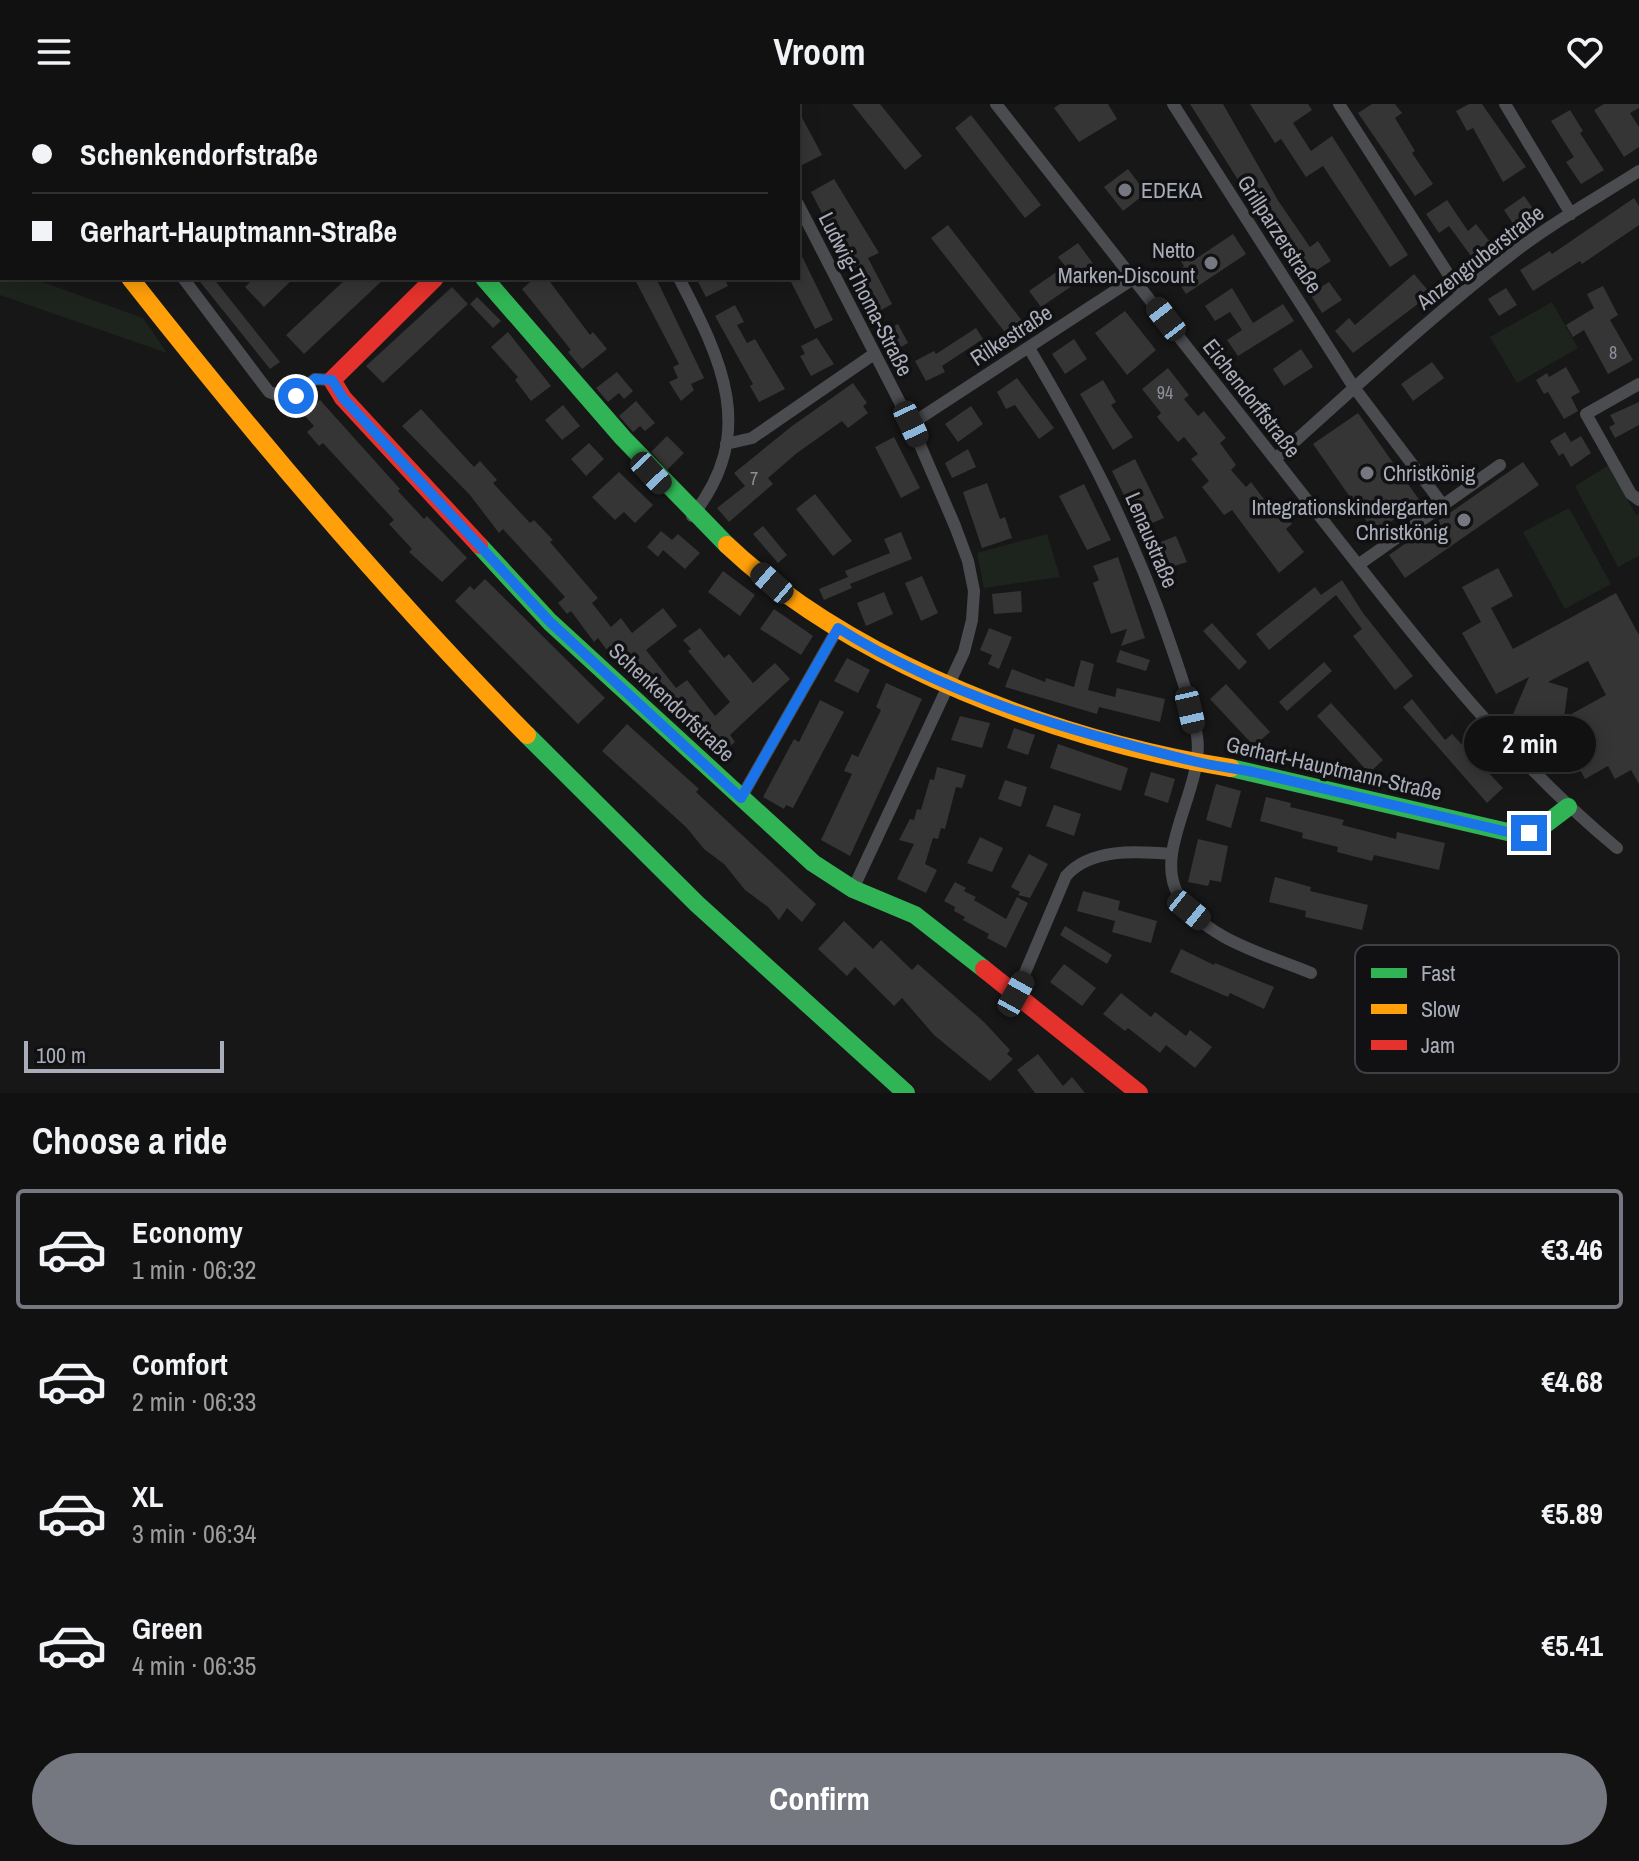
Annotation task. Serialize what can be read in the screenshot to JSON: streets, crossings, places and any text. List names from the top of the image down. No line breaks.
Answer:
{"streets":{"street":["Grillparzerstraße","Anzengruberstraße","Ludwig-Thoma-Straße","Rilkestraße","Eichendorffstraße","Lenaustraße","Schenkendorfstraße","Gerhart-Hauptmann-Straße"]},"crossings":[["Grillparzerstraße","Anzengruberstraße"],["Anzengruberstraße","Eichendorffstraße"],["Ludwig-Thoma-Straße","Rilkestraße"],["Ludwig-Thoma-Straße","Schenkendorfstraße"],["Ludwig-Thoma-Straße","Gerhart-Hauptmann-Straße"],["Rilkestraße","Eichendorffstraße"],["Rilkestraße","Lenaustraße"],["Eichendorffstraße","Gerhart-Hauptmann-Straße"],["Lenaustraße","Gerhart-Hauptmann-Straße"]],"places":["EDEKA","Netto Marken-Discount","Christkönig","Integrationskindergarten Christkönig"],"house_numbers":["8","94","7"],"legend":["Fast","Slow","Jam"],"scale_bar":"100 m","page":{"header":"Vroom","banner":["Schenkendorfstraße","Gerhart-Hauptmann-Straße"],"bubble":"2 min","scale":"100 m","heading":"Choose a ride","list":[{"name":"Economy","note":"1 min · 06:32","value":"€3.46"},{"name":"Comfort","note":"2 min · 06:33","value":"€4.68"},{"name":"XL","note":"3 min · 06:34","value":"€5.89"},{"name":"Green","note":"4 min · 06:35","value":"€5.41"}],"buttons":"Confirm"}}
